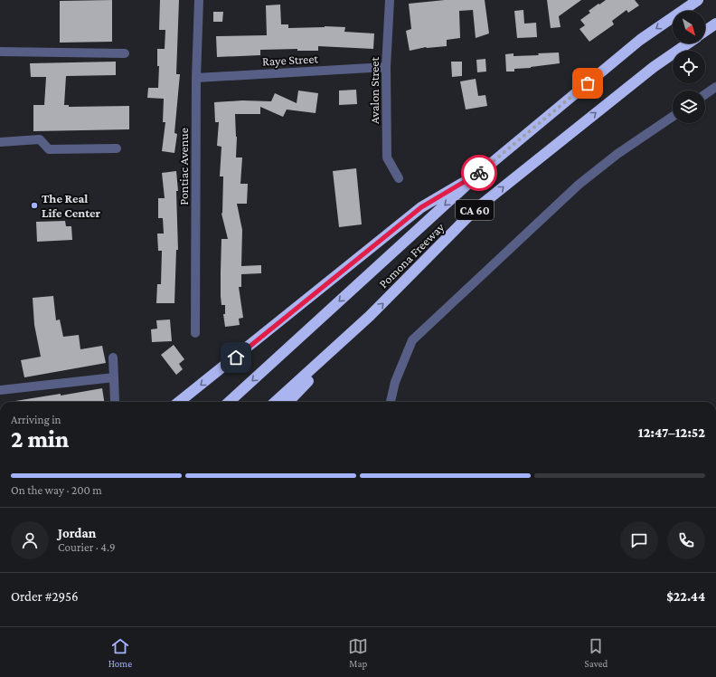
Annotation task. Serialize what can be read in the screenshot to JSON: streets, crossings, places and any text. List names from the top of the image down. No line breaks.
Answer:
{"streets":{"highway":["CA 60","Pomona Freeway"],"street":["Raye Street","Avalon Street","Pontiac Avenue"]},"crossings":[["Raye Street","Avalon Street"],["Raye Street","Pontiac Avenue"]],"places":["The Real Life Center"],"north":"bottom right","page":{"heading":["2 min","Arriving in","12:47–12:52"],"panel":["Jordan","Courier · 4.9","Order #2956","$22.44"],"bar":"On the way · 200 m","tabs":["Home","Map","Saved"]}}
